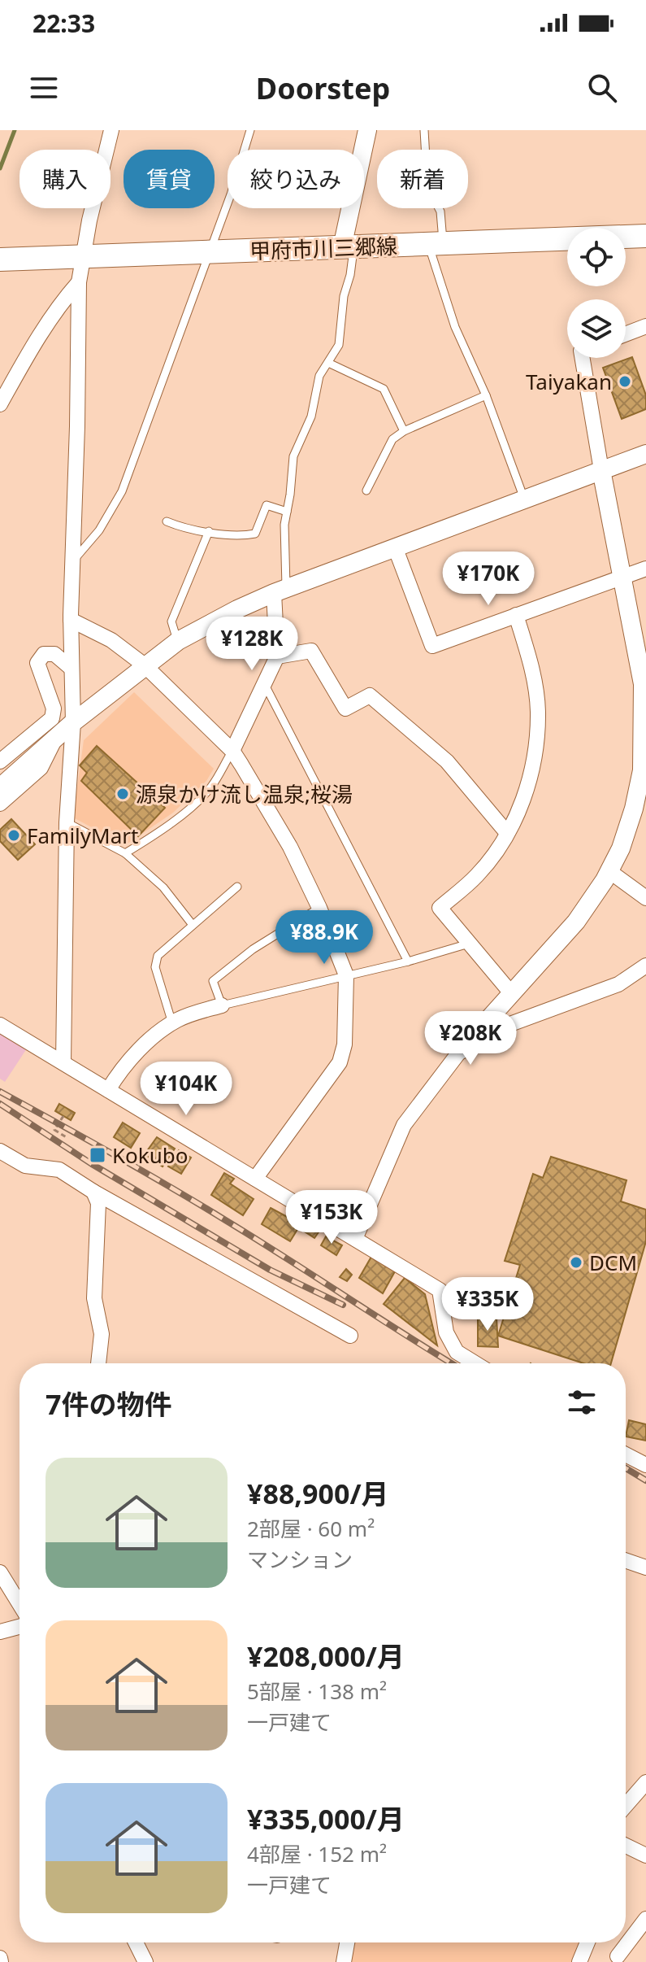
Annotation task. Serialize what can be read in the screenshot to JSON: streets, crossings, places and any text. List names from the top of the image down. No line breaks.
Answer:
{"streets":{"main road":["甲府市川三郷線"]},"places":{"other":["Taiyakan","源泉かけ流し温泉;桜湯","FamilyMart","DCM"],"transit":["Kokubo"]},"page":{"status":"22:33","header":"Doorstep","chip":["購入","賃貸","絞り込み","新着"],"price":["¥170K","¥128K","¥88.9K","¥208K","¥104K","¥153K","¥335K"],"heading":"7件の物件","list":[{"name":"¥88,900/月","note":"2部屋 · 60 m² · マンション"},{"name":"¥208,000/月","note":"5部屋 · 138 m² · 一戸建て"},{"name":"¥335,000/月","note":"4部屋 · 152 m² · 一戸建て"}]}}
